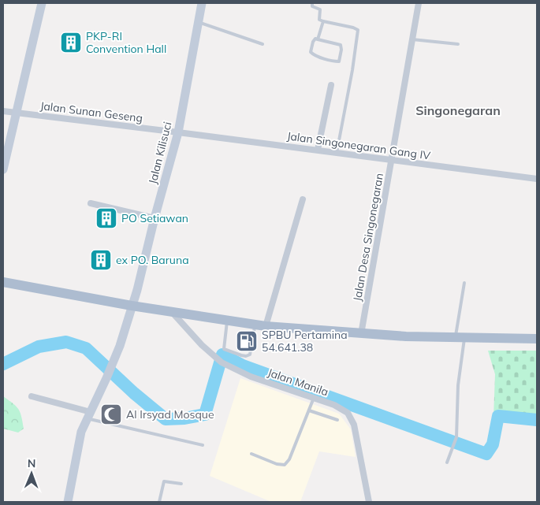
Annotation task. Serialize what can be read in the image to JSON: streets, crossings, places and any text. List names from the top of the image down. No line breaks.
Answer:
{"streets":{"main road":["Jalan Kilisuci"],"street":["Jalan Sunan Geseng","Jalan Singonegaran Gang IV","Jalan Desa Singonegaran","Jalan Manila"]},"crossings":[["Jalan Sunan Geseng","Jalan Singonegaran Gang IV"],["Jalan Sunan Geseng","Jalan Kilisuci"],["Jalan Singonegaran Gang IV","Jalan Kilisuci"],["Jalan Singonegaran Gang IV","Jalan Desa Singonegaran"]],"districts":["Singonegaran"],"places":{"building":["PKP-RI Convention Hall","PO Setiawan","ex PO. Baruna"],"fuel station":["SPBU Pertamina 54.641.38"],"mosque":["Al Irsyad Mosque"]},"north":"top"}
